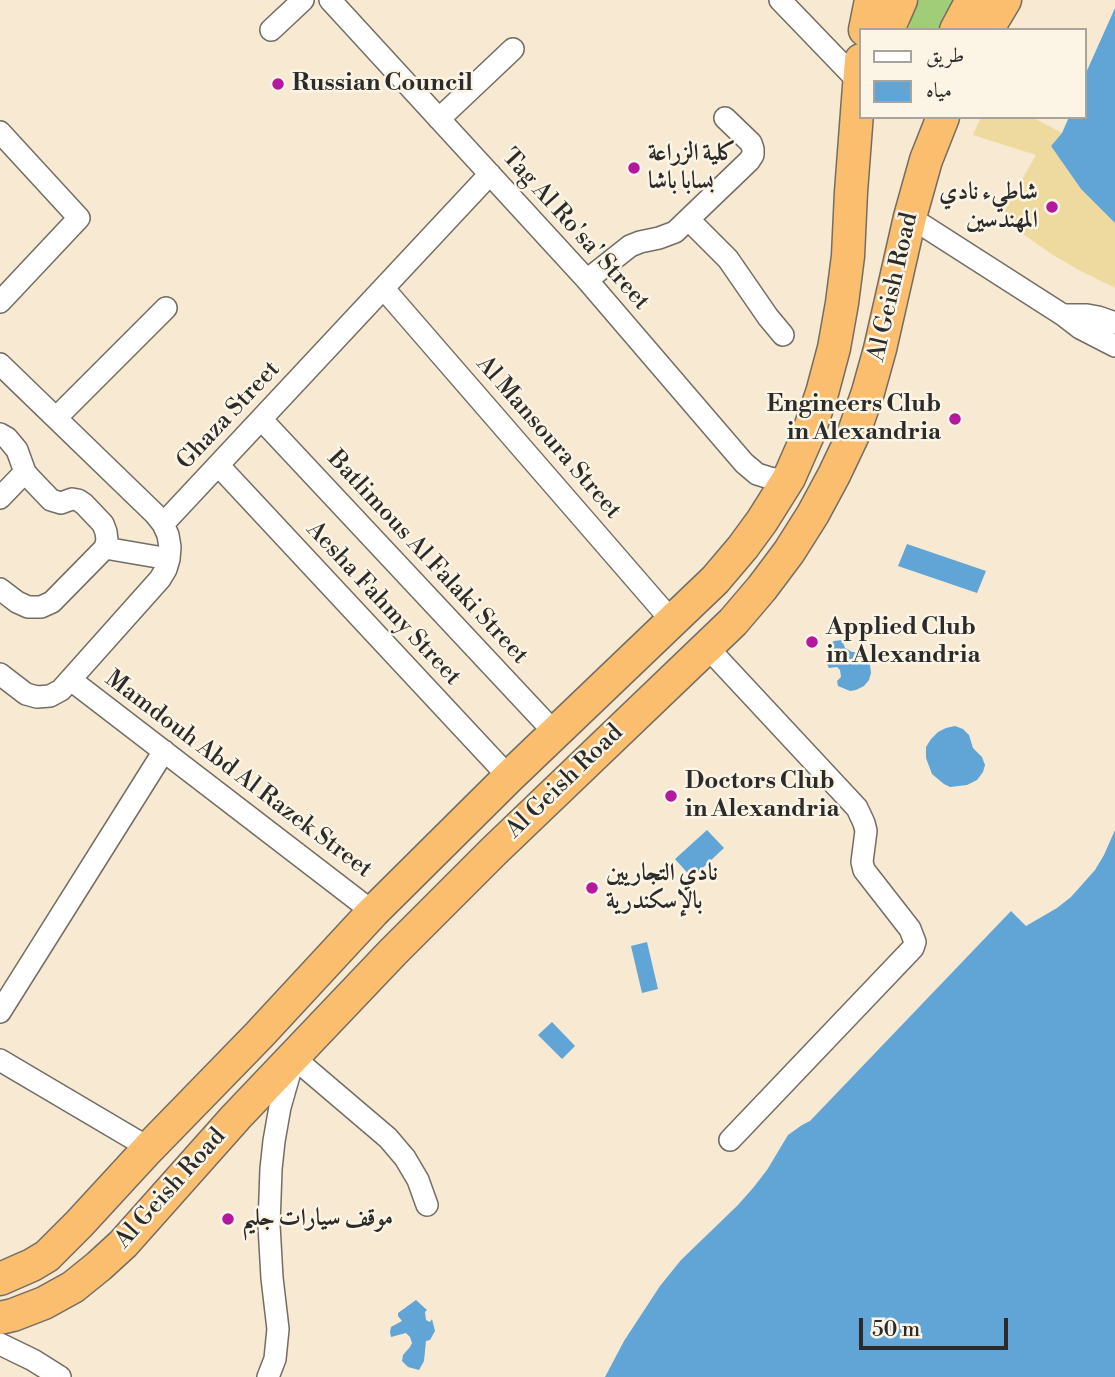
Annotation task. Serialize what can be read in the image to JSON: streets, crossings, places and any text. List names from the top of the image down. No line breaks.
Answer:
{"streets":{"highway":["Al Geish Road"],"street":["Tag Al Ro'sa' Street","Ghaza Street","Al Mansoura Street","Batlimous Al Falaki Street","Aesha Fahmy Street","Mamdouh Abd Al Razek Street"]},"crossings":[["Tag Al Ro'sa' Street","Al Geish Road"],["Tag Al Ro'sa' Street","Ghaza Street"],["Al Geish Road","Al Mansoura Street"],["Al Geish Road","Batlimous Al Falaki Street"],["Al Geish Road","Aesha Fahmy Street"],["Al Geish Road","Mamdouh Abd Al Razek Street"],["Ghaza Street","Al Mansoura Street"],["Ghaza Street","Batlimous Al Falaki Street"],["Ghaza Street","Aesha Fahmy Street"]],"places":["Russian Council","كلية الزراعة بسابا باشا","شاطيء نادي المهندسين","Engineers Club in Alexandria","Applied Club in Alexandria","Doctors Club in Alexandria","نادي التجاريين بالإسكندرية","موقف سيارات جليم"],"legend":["طريق","مياه"],"scale_bar":"50 m"}
